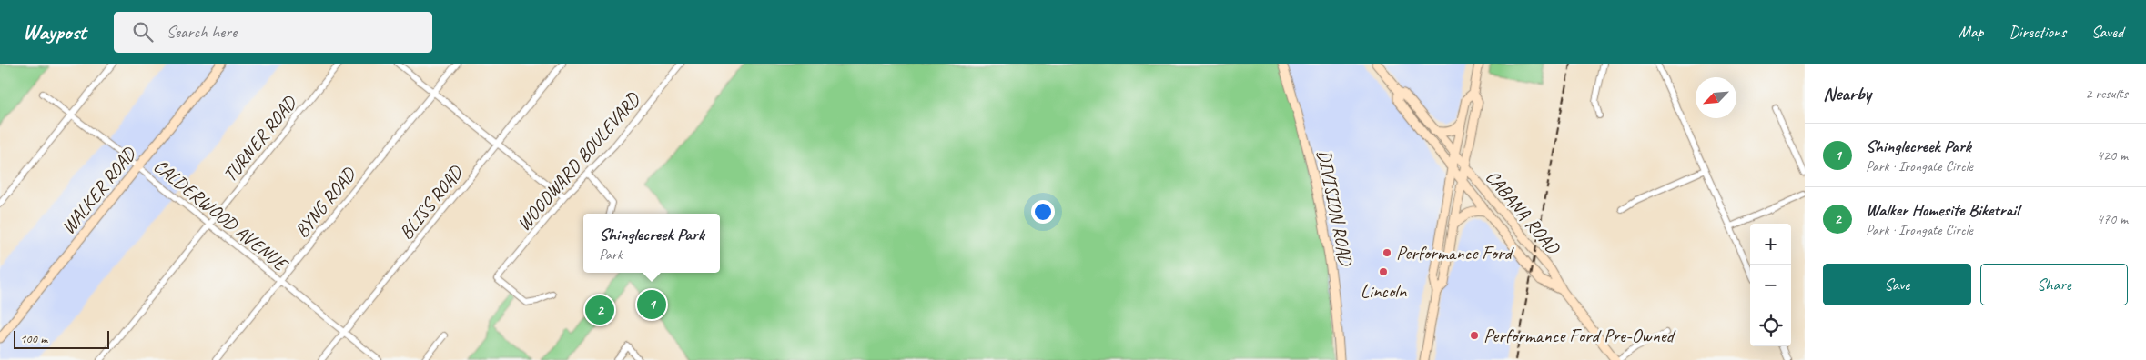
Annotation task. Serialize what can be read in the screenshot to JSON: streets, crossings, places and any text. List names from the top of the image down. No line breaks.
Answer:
{"streets":{"main road":["WALKER ROAD","DIVISION ROAD","CABANA ROAD"],"street":["TURNER ROAD","WOODWARD BOULEVARD","BYNG ROAD","BLISS ROAD","CALDERWOOD AVENUE"]},"crossings":[["TURNER ROAD","CALDERWOOD AVENUE"],["WALKER ROAD","CALDERWOOD AVENUE"],["BYNG ROAD","CALDERWOOD AVENUE"],["BLISS ROAD","CALDERWOOD AVENUE"]],"places":["Performance Ford","Lincoln","Performance Ford Pre-Owned"],"scale_bar":"100 m","north":"bottom left","page":{"header":"Waypost","search":"Search here","nav":["Map","Directions","Saved"],"heading":["Nearby","2 results"],"list":[{"mark":"1","name":"Shinglecreek Park","note":"Park · Irongate Circle","value":"420 m"},{"mark":"2","name":"Walker Homesite Biketrail","note":"Park · Irongate Circle","value":"470 m"}],"popup":["Shinglecreek Park","Park"],"map_buttons":["+","−"],"buttons":["Save","Share"],"pins":["1","2"],"scale":"100 m"}}
